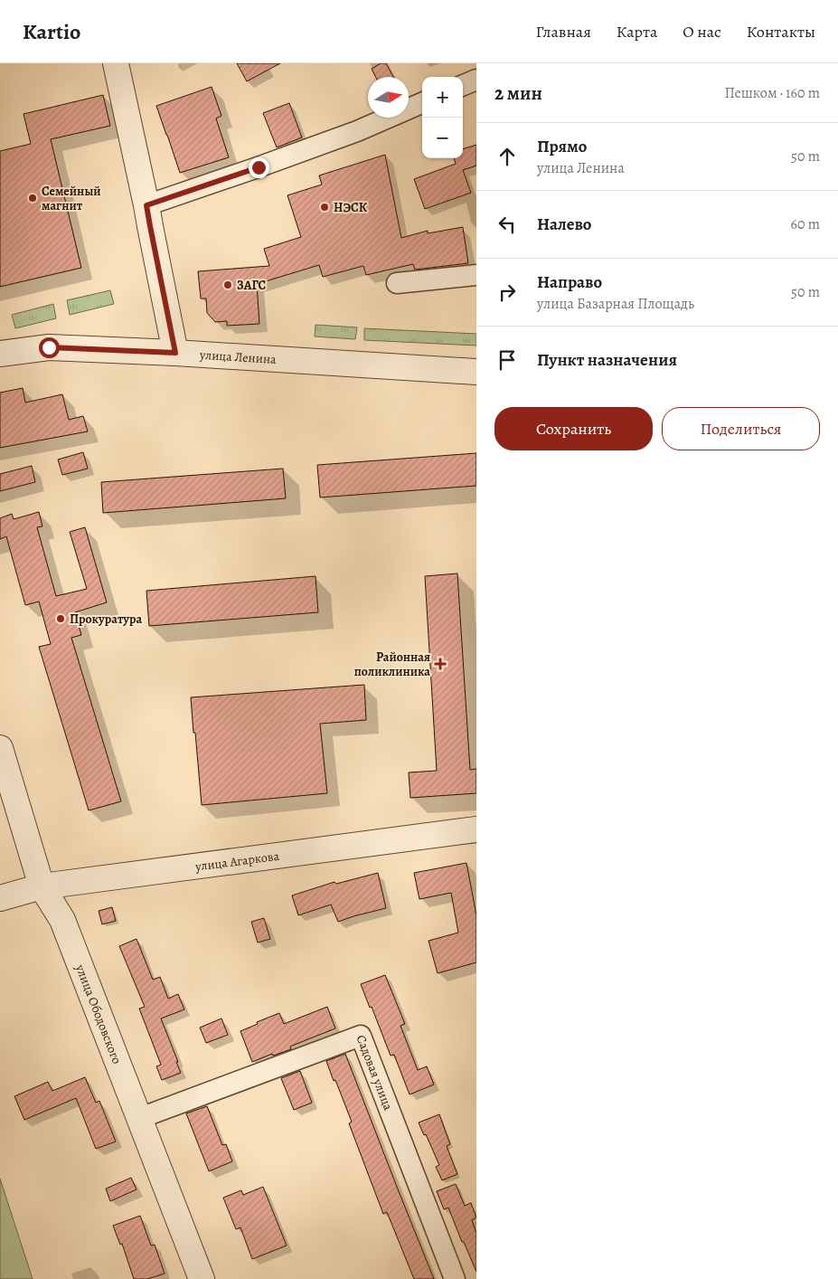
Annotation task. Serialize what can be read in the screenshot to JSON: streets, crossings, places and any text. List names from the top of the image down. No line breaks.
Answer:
{"streets":{"street":["улица Ленина","улица Агаркова","улица Ободовского","Садовая улица"]},"crossings":[["улица Агаркова","улица Ободовского"],["улица Ободовского","Садовая улица"]],"places":{"other":["Семейный магнит","НЭСК","ЗАГС","Прокуратура"],"health":["Районная поликлиника"]},"north":"right","page":{"header":"Kartio","nav":["Главная","Карта","О нас","Контакты"],"heading":["2 мин","Пешком · 160 m"],"map_buttons":["+","−"],"list":[["Прямо","улица Ленина","50 m"],["Налево","60 m"],["Направо","улица Базарная Площадь","50 m"],"Пункт назначения"],"buttons":["Сохранить","Поделиться"]}}
